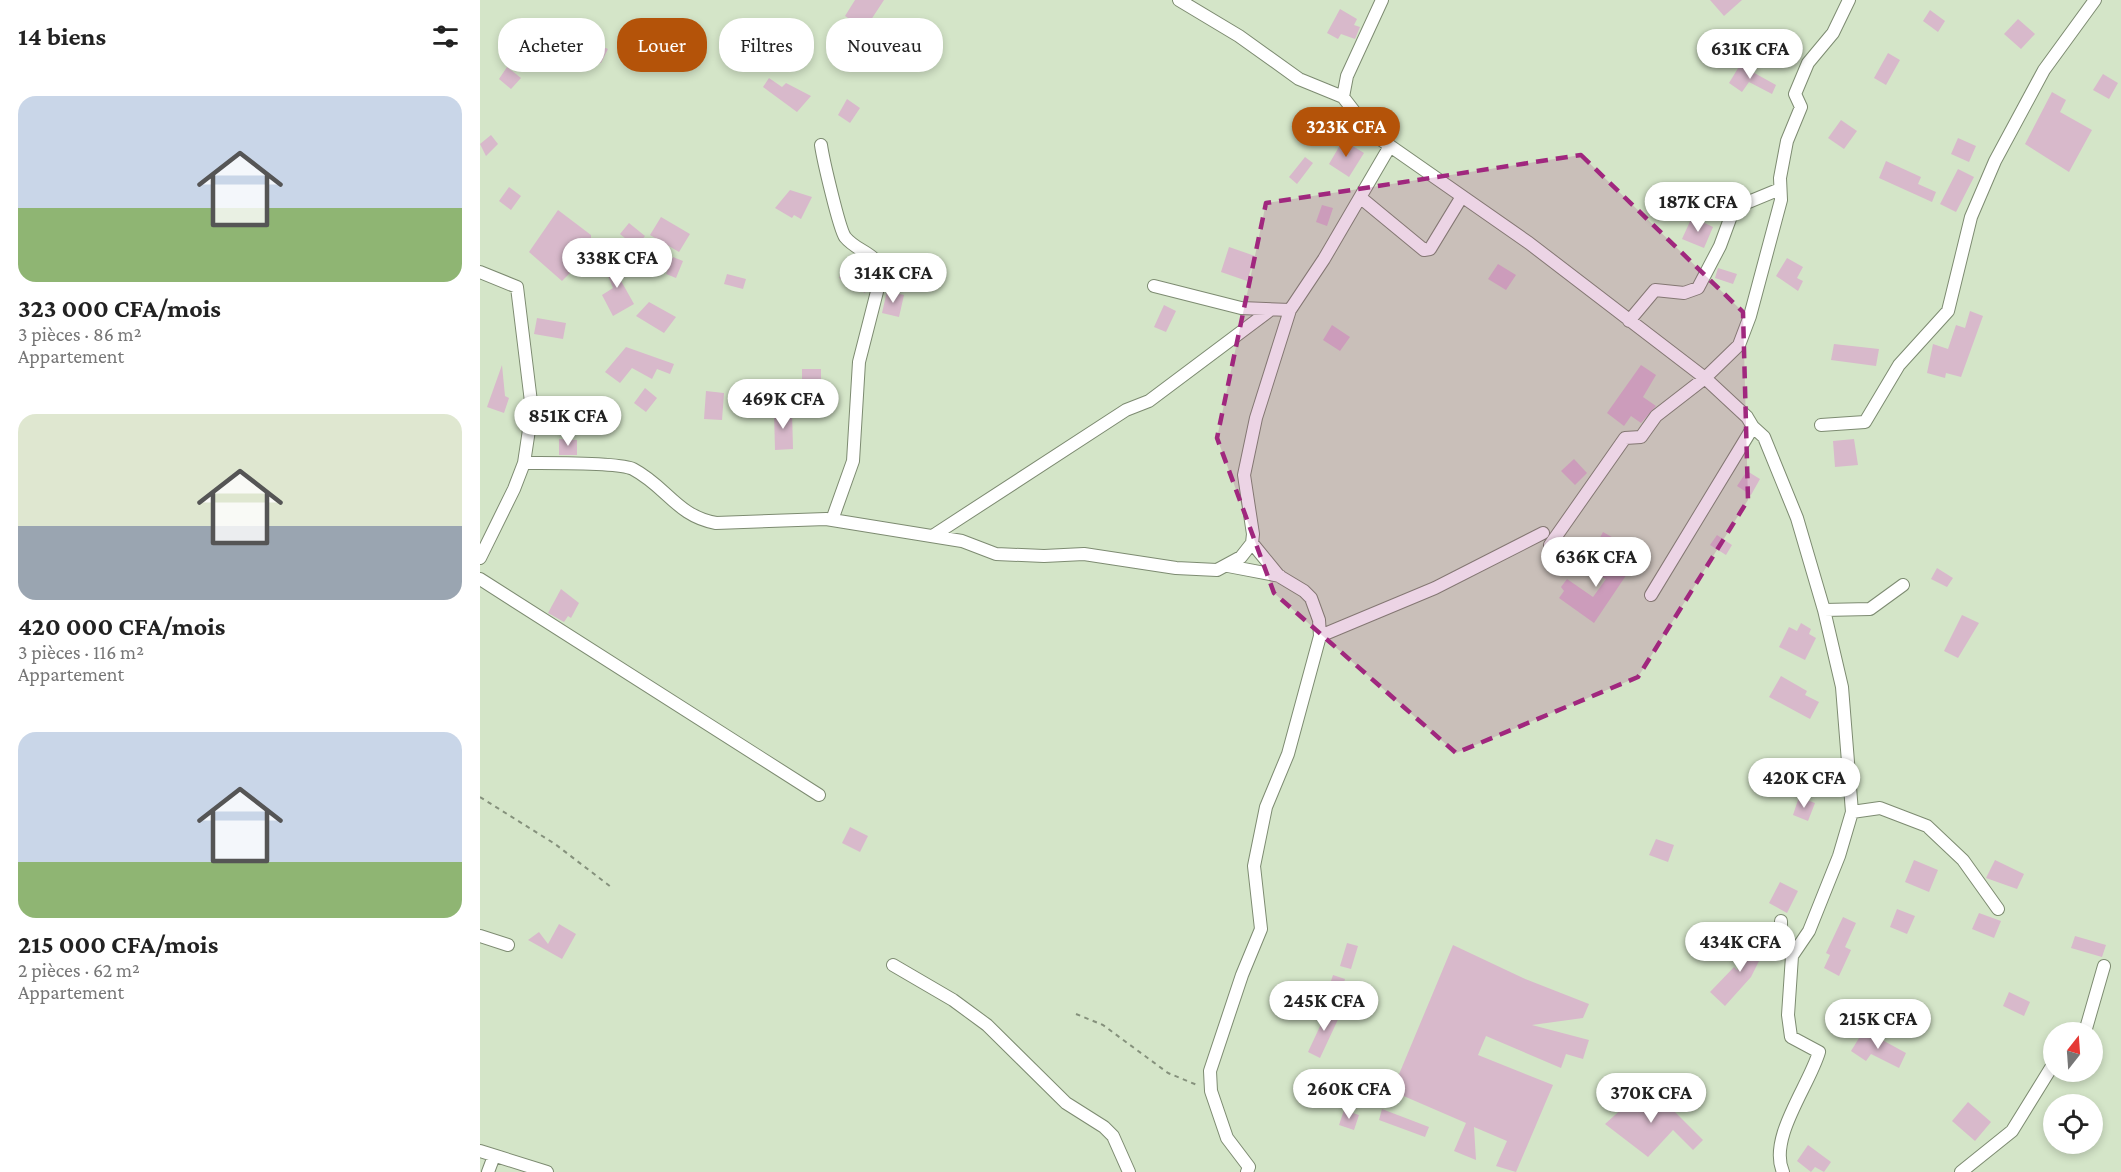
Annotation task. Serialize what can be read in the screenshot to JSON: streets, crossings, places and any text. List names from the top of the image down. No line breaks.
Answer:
{"north":"top","page":{"heading":"14 biens","chip":["Acheter","Louer","Filtres","Nouveau"],"price":["631K CFA","323K CFA","187K CFA","338K CFA","314K CFA","469K CFA","851K CFA","636K CFA","420K CFA","434K CFA","245K CFA","215K CFA","260K CFA","370K CFA"],"list":[{"name":"323 000 CFA/mois","note":"3 pièces · 86 m² · Appartement"},{"name":"420 000 CFA/mois","note":"3 pièces · 116 m² · Appartement"},{"name":"215 000 CFA/mois","note":"2 pièces · 62 m² · Appartement"}]}}
